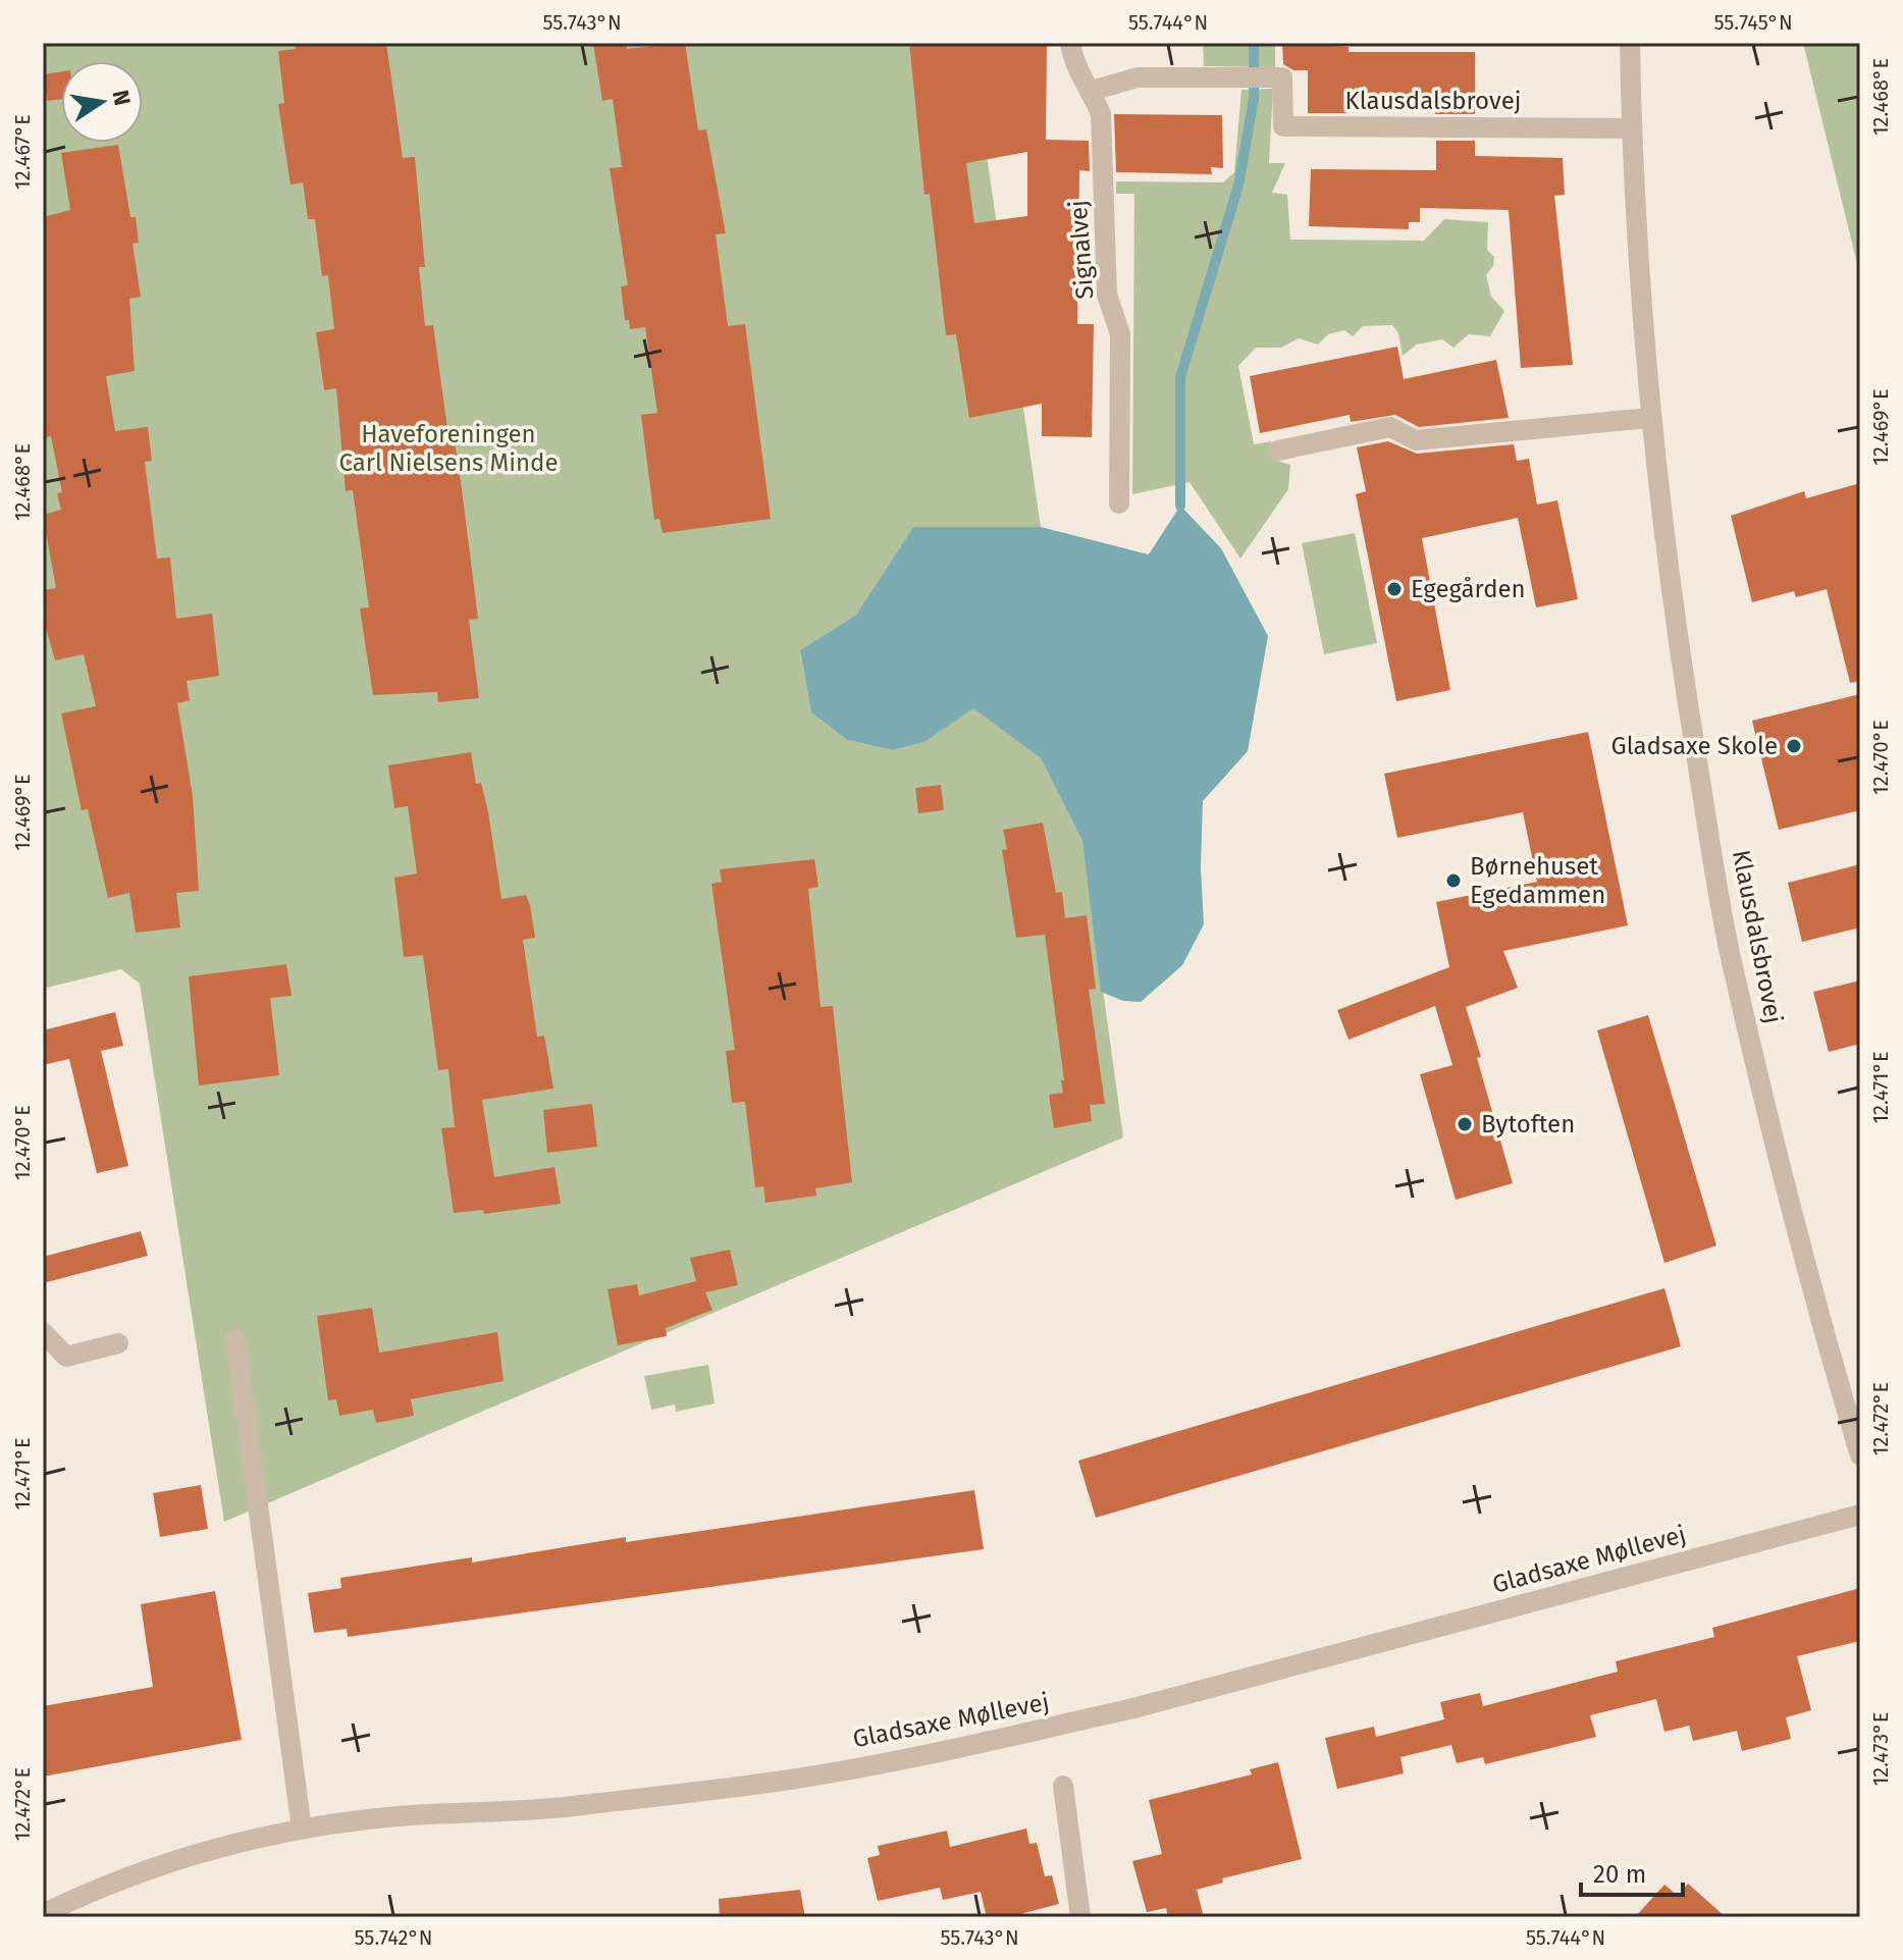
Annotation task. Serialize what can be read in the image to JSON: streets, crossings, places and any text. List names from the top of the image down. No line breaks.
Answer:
{"streets":{"street":["Klausdalsbrovej","Signalvej","Gladsaxe Møllevej"]},"crossings":[["Klausdalsbrovej","Signalvej"]],"parks":["Haveforeningen Carl Nielsens Minde"],"places":["Egegården","Gladsaxe Skole","Børnehuset Egedammen","Bytoften"],"scale_bar":"20 m","north":"right","coordinates":["55.743°N","55.744°N","55.745°N","12.468°E","12.467°E","12.469°E","12.470°E","12.471°E","12.472°E","12.473°E","55.742°N"]}
